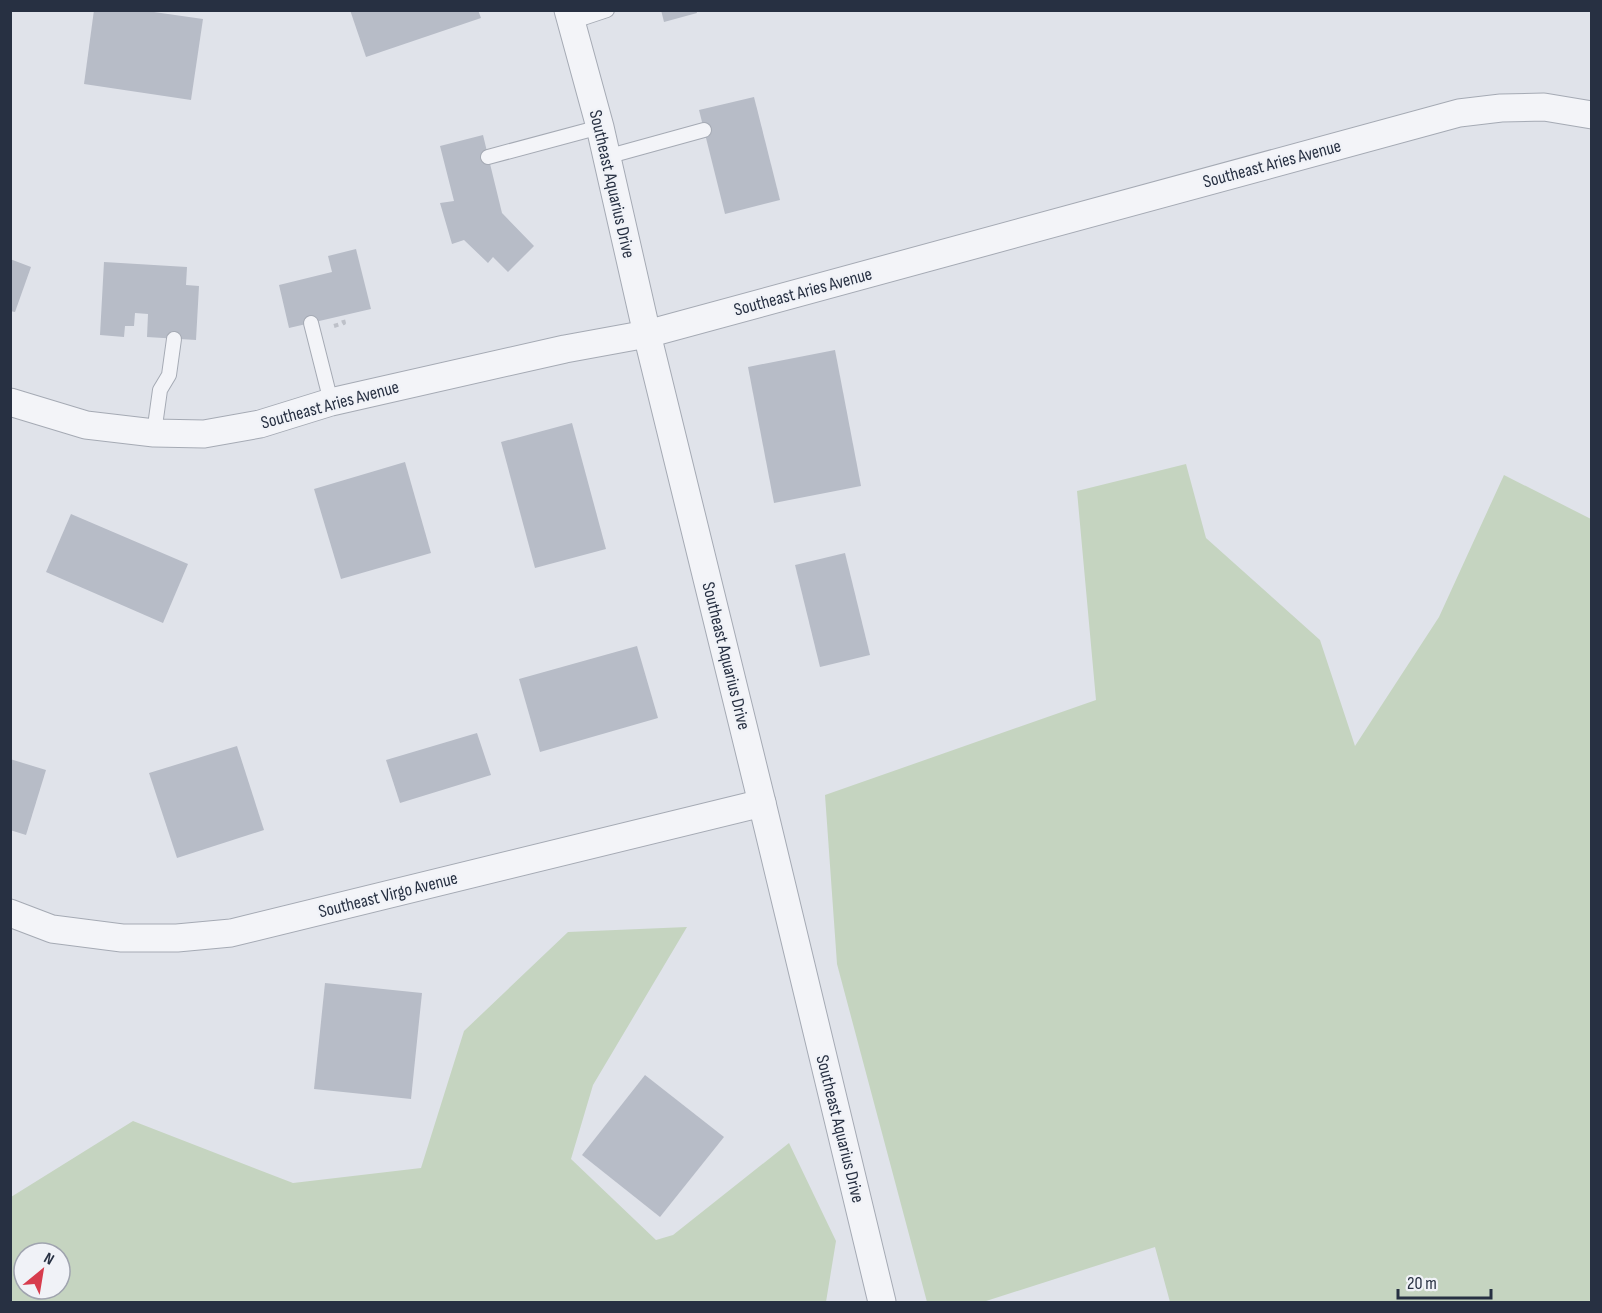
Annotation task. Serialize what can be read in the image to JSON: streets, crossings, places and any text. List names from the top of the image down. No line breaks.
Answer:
{"streets":{"street":["Southeast Aries Avenue","Southeast Aquarius Drive","Southeast Virgo Avenue"]},"crossings":[["Southeast Aries Avenue","Southeast Aquarius Drive"],["Southeast Aquarius Drive","Southeast Virgo Avenue"]],"scale_bar":"20 m","north":"top right"}
